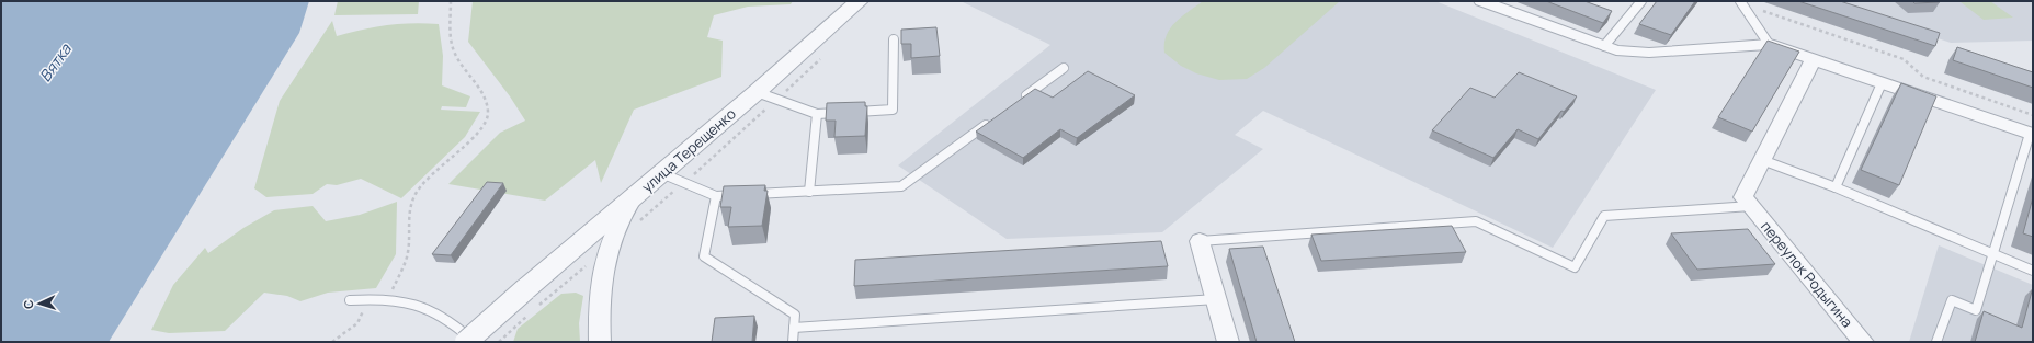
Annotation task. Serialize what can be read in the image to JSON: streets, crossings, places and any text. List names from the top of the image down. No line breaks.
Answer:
{"streets":{"street":["улица Терещенко","переулок Родыгина"]},"water":["Вятка"],"north":"left"}
